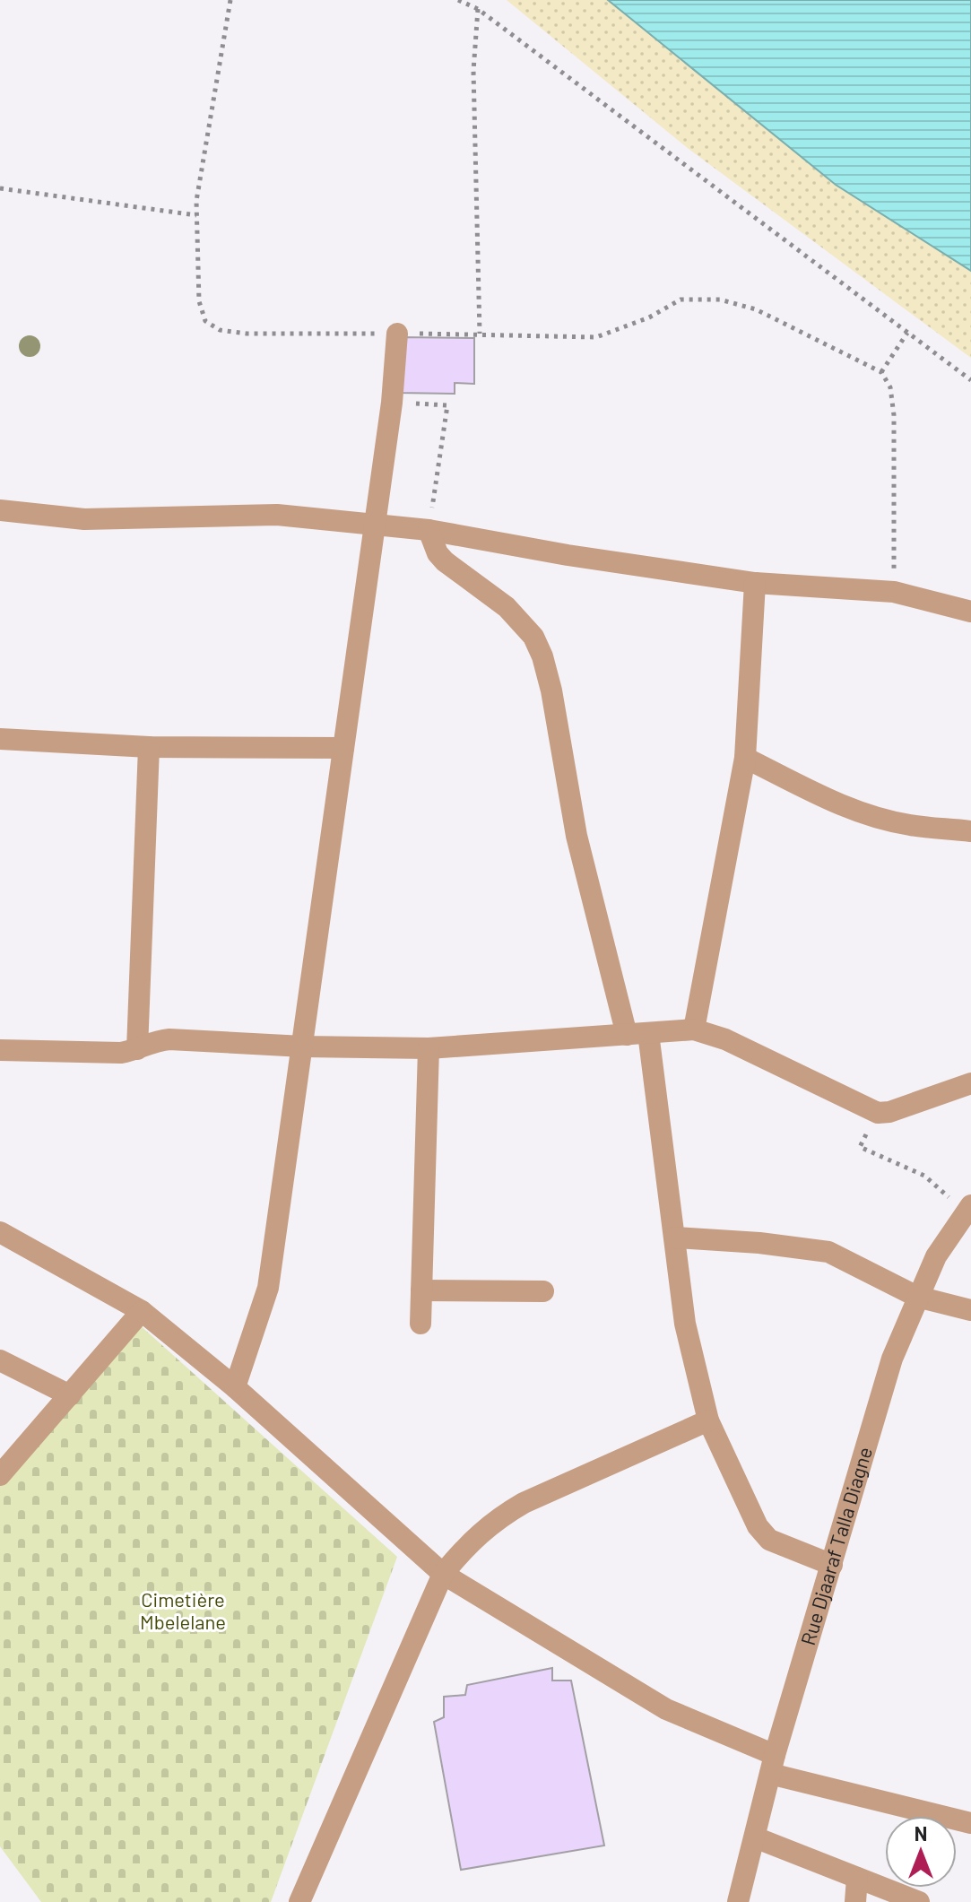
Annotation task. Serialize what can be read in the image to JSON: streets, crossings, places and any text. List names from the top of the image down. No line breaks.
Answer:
{"streets":{"street":["Rue Djaaraf Talla Diagne"]},"parks":["Cimetière Mbelelane"],"north":"top"}
